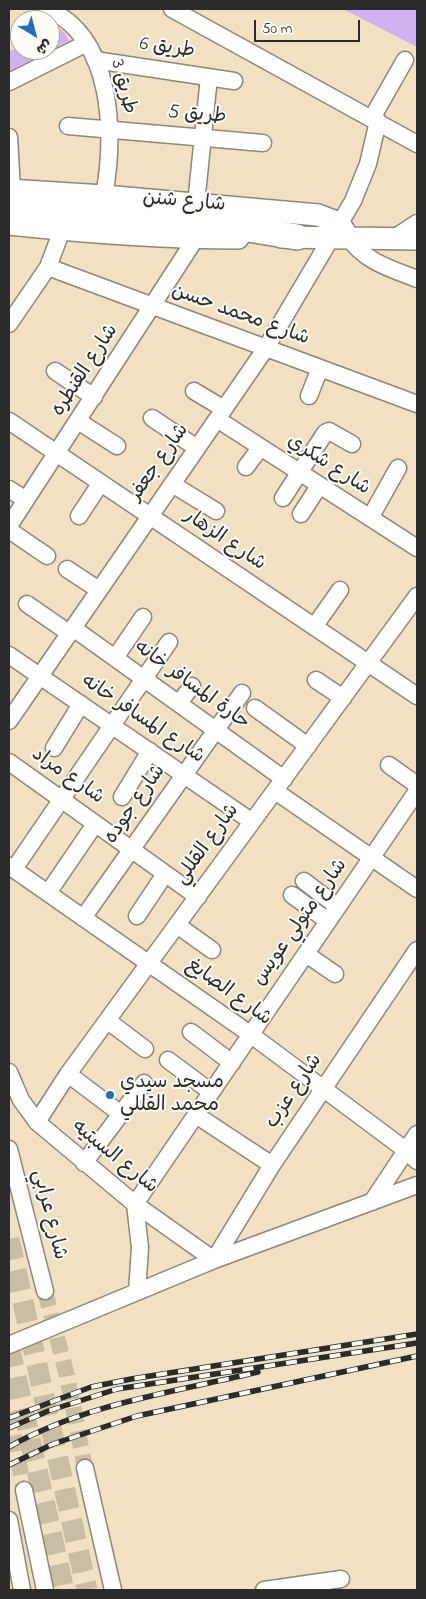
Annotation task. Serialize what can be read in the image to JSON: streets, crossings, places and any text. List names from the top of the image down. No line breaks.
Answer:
{"streets":{"main road":["شارع شنن"],"street":["طريق 6","طريق 3","طريق 5","شارع محمد حسن","شارع القنطره","شارع جعفر","شارع شكري","شارع الزهار","حارة المسافر خانه","شارع المسافر خانه","شارع مراد","شارع جوده","شارع القللي","شارع متولي عويس","شارع الصايغ","شارع عزب","شارع السبتيه","شارع عرابي"]},"crossings":[["طريق 6","طريق 3"],["طريق 3","طريق 5"],["طريق 3","شارع شنن"],["شارع شنن","شارع القنطره"],["شارع شنن","شارع جعفر"],["شارع محمد حسن","شارع القنطره"],["شارع محمد حسن","شارع جعفر"],["شارع القنطره","شارع الزهار"],["شارع جعفر","شارع شكري"],["شارع جعفر","شارع الزهار"],["شارع جعفر","حارة المسافر خانه"],["شارع جعفر","شارع المسافر خانه"],["شارع الزهار","شارع القللي"],["حارة المسافر خانه","شارع جوده"],["حارة المسافر خانه","شارع القللي"],["حارة المسافر خانه","شارع متولي عويس"],["شارع المسافر خانه","شارع جوده"],["شارع المسافر خانه","شارع القللي"],["شارع مراد","شارع جوده"],["شارع مراد","شارع القللي"],["شارع جوده","شارع الصايغ"],["شارع القللي","شارع الصايغ"],["شارع القللي","شارع السبتيه"],["شارع متولي عويس","شارع الصايغ"],["شارع متولي عويس","شارع السبتيه"],["شارع الصايغ","شارع عزب"],["شارع عزب","شارع السبتيه"]],"places":["مسجد سيدي محمد القللي"],"scale_bar":"50 m","north":"bottom right"}
